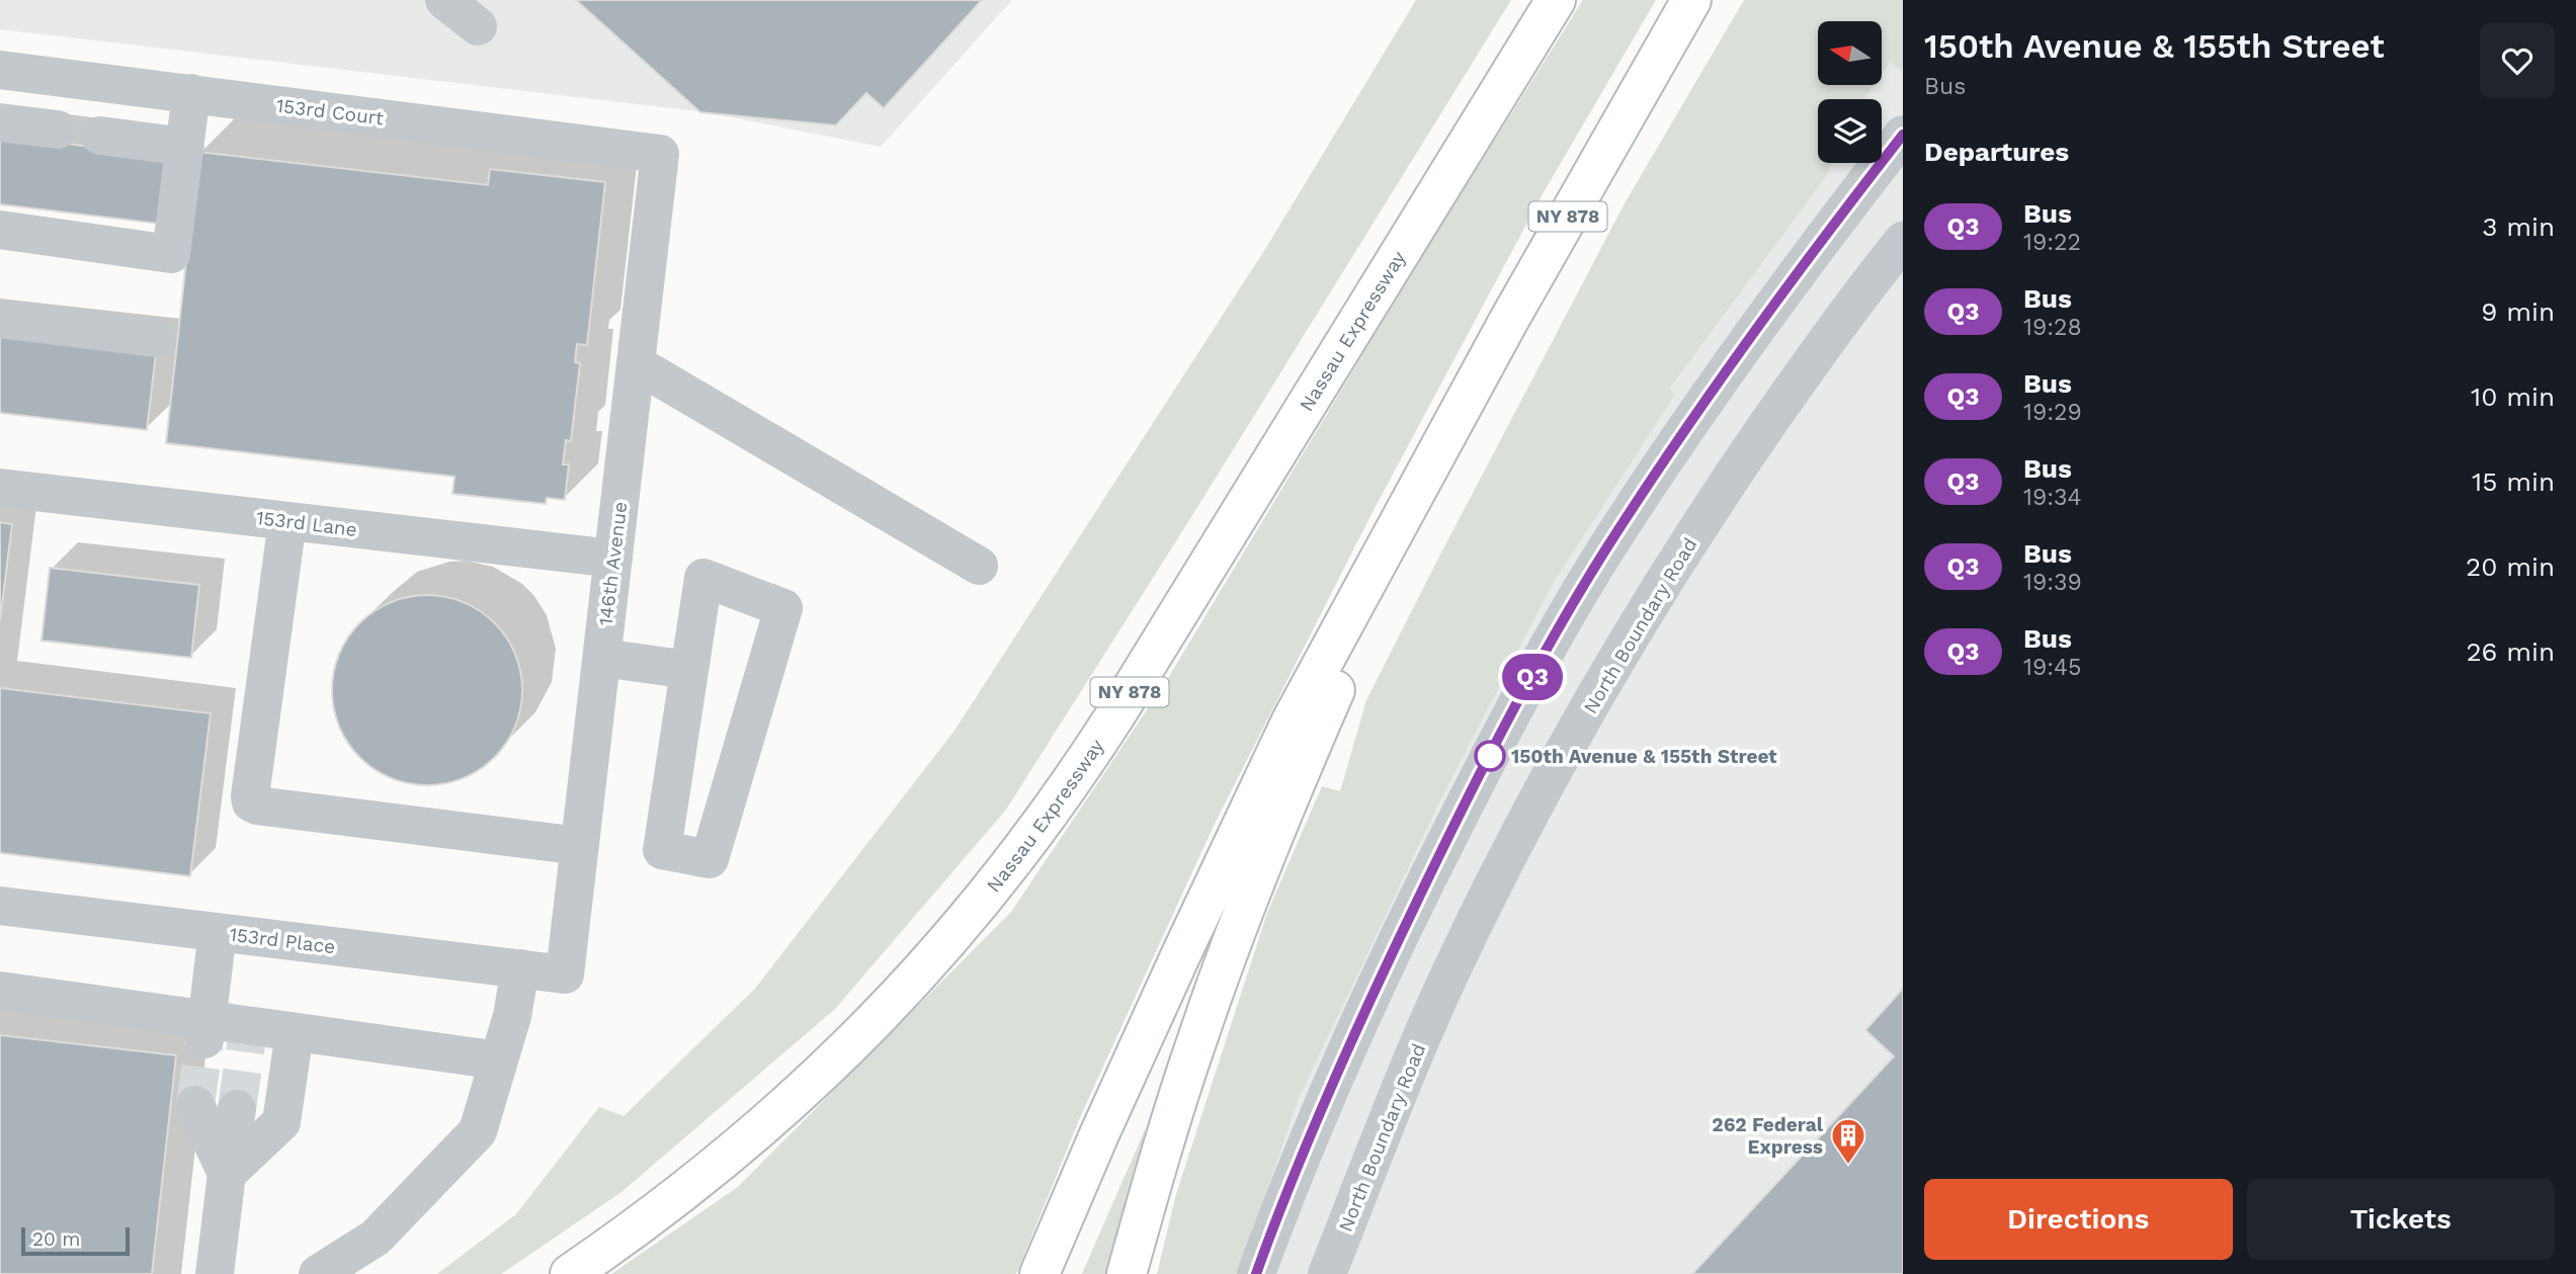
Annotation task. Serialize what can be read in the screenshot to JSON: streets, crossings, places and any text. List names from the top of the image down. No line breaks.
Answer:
{"streets":{"highway":["NY 878","Nassau Expressway"],"street":["153rd Court","153rd Lane","146th Avenue","North Boundary Road","153rd Place"]},"crossings":[["153rd Court","146th Avenue"],["153rd Lane","146th Avenue"],["146th Avenue","153rd Place"]],"places":{"other":["150th Avenue & 155th Street"],"building":["262 Federal Express"]},"lines":["bus line Q3"],"scale_bar":"20 m","north":"left","page":{"on_map":"Q3","heading":[["150th Avenue & 155th Street","Bus"],"Departures"],"list":[{"mark":"Q3","name":"Bus","note":"19:22","value":"3 min"},{"mark":"Q3","name":"Bus","note":"19:28","value":"9 min"},{"mark":"Q3","name":"Bus","note":"19:29","value":"10 min"},{"mark":"Q3","name":"Bus","note":"19:34","value":"15 min"},{"mark":"Q3","name":"Bus","note":"19:39","value":"20 min"},{"mark":"Q3","name":"Bus","note":"19:45","value":"26 min"}],"buttons":["Directions","Tickets"],"scale":"20 m"}}
